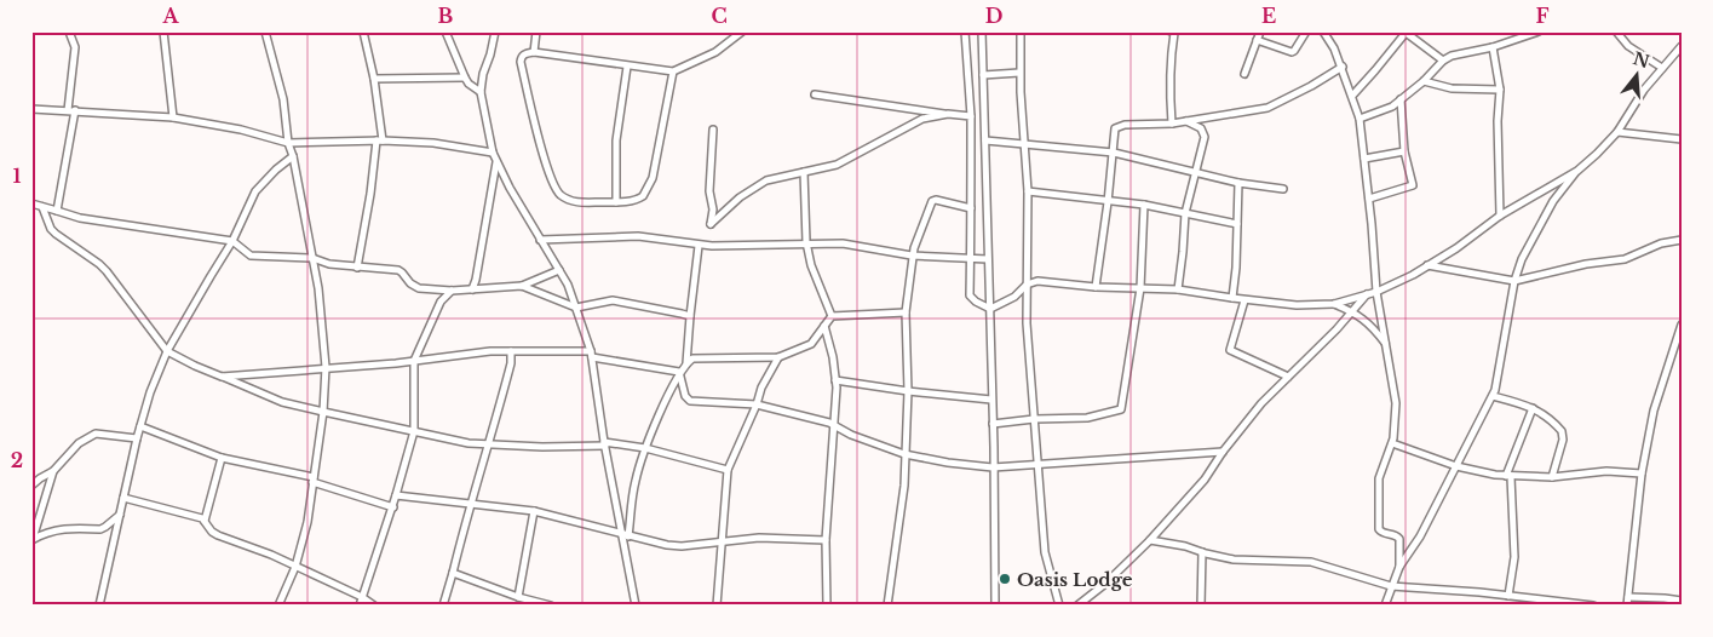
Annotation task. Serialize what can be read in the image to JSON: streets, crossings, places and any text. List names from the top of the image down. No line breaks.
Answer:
{"places":["Oasis Lodge"],"north":"top","grid":{"columns":["A","B","C","D","E","F"],"rows":["1","2"]}}
